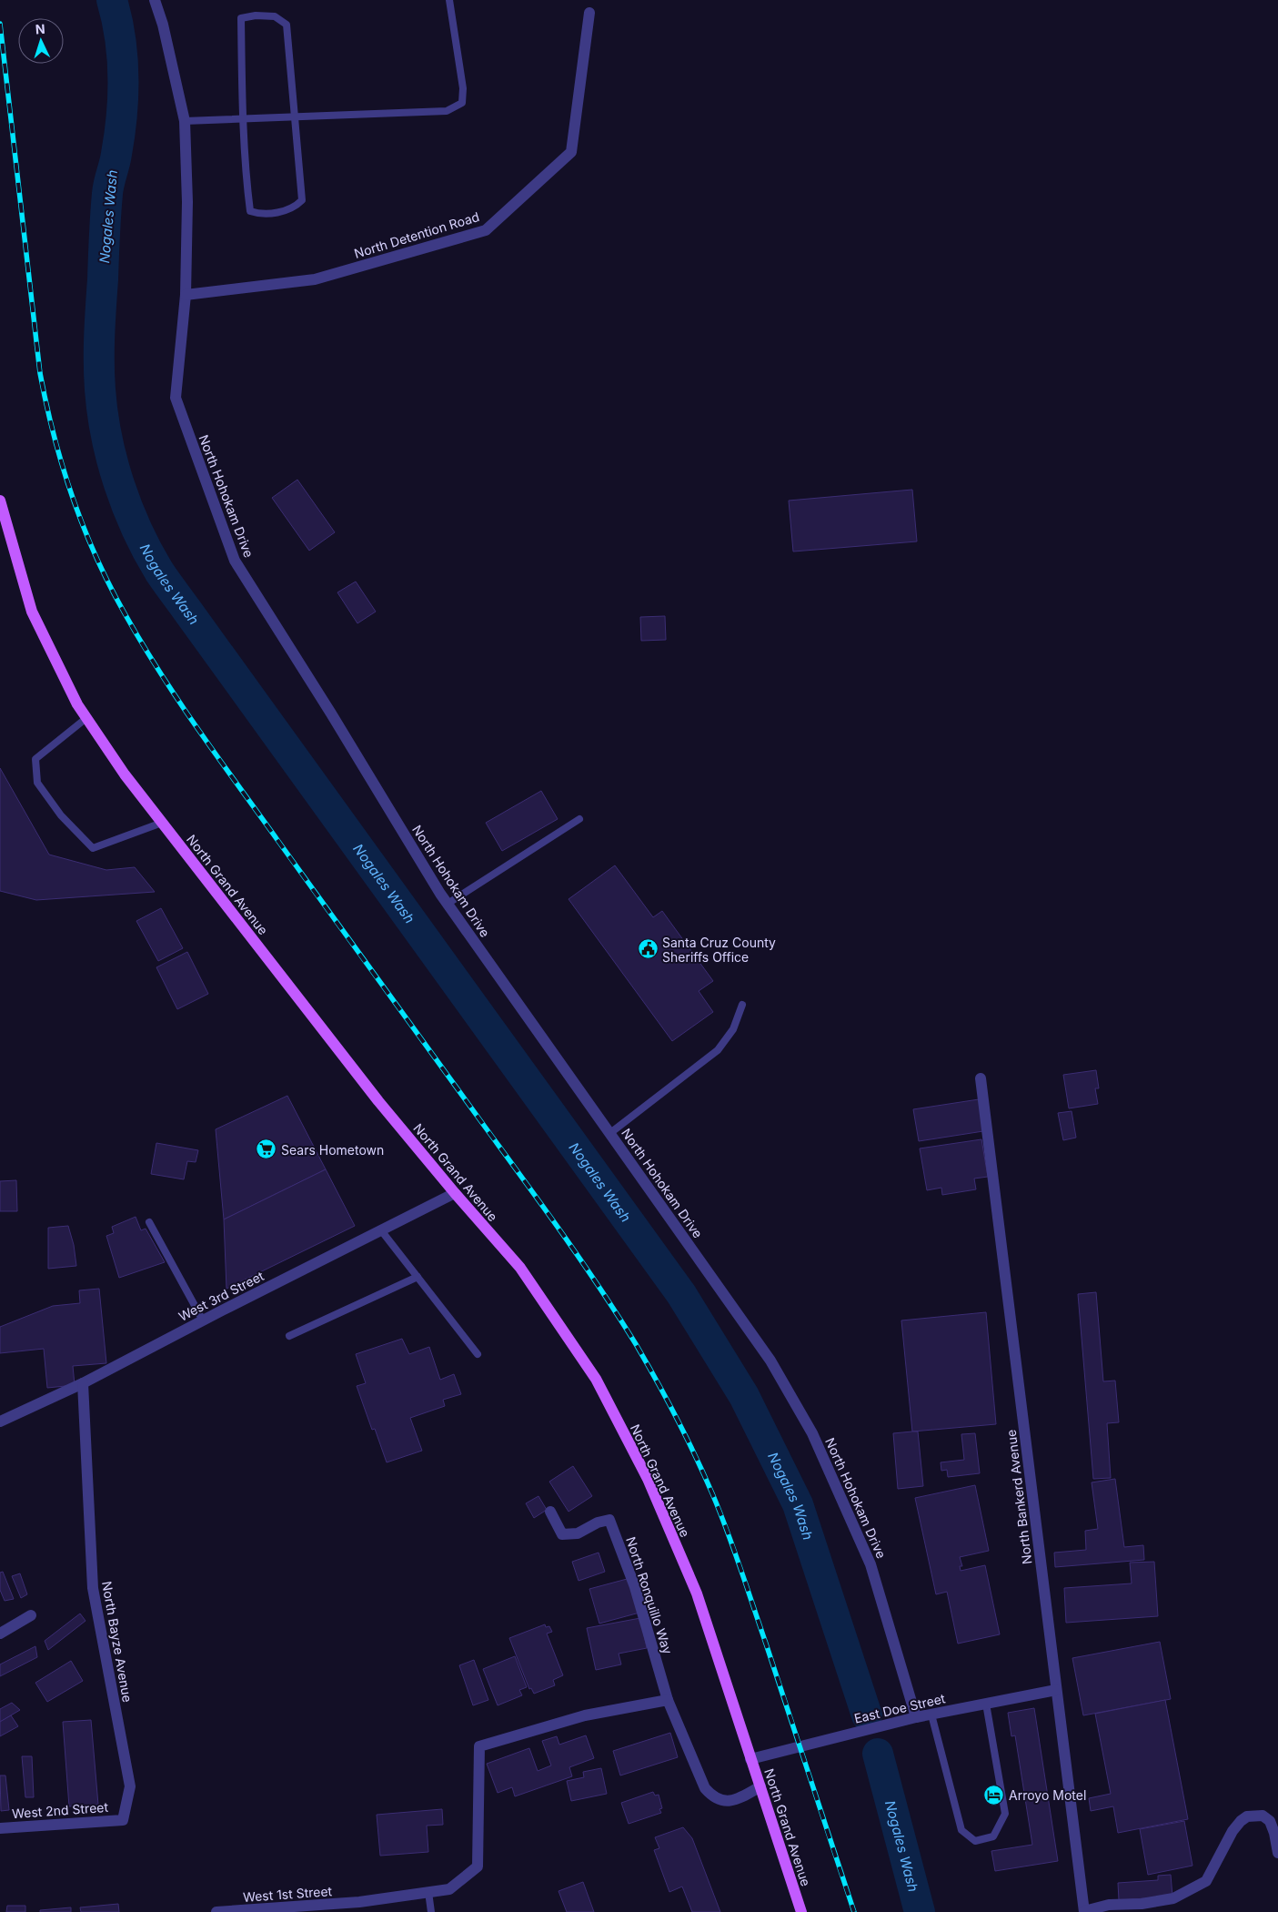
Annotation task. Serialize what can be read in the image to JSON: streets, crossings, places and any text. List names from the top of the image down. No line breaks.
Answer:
{"streets":{"main road":["North Grand Avenue"],"street":["North Detention Road","North Hohokam Drive","West 3rd Street","North Bankerd Avenue","North Ronquillo Way","North Bayze Avenue","East Doe Street","West 2nd Street","West 1st Street"]},"crossings":[["North Detention Road","North Hohokam Drive"],["North Hohokam Drive","East Doe Street"],["North Grand Avenue","West 3rd Street"],["North Grand Avenue","North Ronquillo Way"],["North Grand Avenue","East Doe Street"],["West 3rd Street","North Bayze Avenue"],["North Bankerd Avenue","East Doe Street"],["North Ronquillo Way","West 1st Street"],["North Bayze Avenue","West 2nd Street"]],"water":["Nogales Wash"],"places":{"public building":["Santa Cruz County Sheriffs Office"],"supermarket":["Sears Hometown"],"hotel":["Arroyo Motel"]},"north":"top"}
